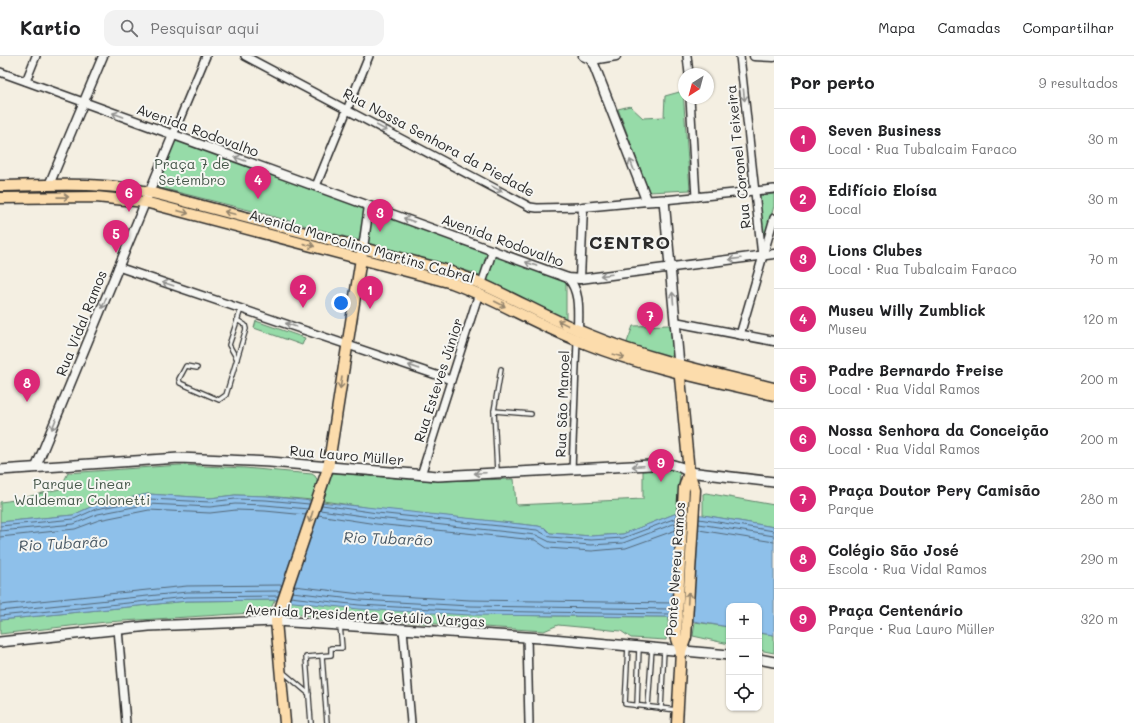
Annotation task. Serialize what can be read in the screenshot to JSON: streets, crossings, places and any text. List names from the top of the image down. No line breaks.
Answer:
{"streets":{"main road":["Rua Nossa Senhora da Piedade","Avenida Marcolino Martins Cabral","Rua Lauro Müller","Ponte Nereu Ramos","Avenida Presidente Getúlio Vargas"],"street":["Avenida Rodovalho","Rua Coronel Teixeira","Rua Vidal Ramos","Rua Esteves Júnior","Rua São Manoel"]},"crossings":[["Avenida Rodovalho","Rua Vidal Ramos"],["Avenida Rodovalho","Rua São Manoel"],["Rua Nossa Senhora da Piedade","Rua Coronel Teixeira"],["Avenida Marcolino Martins Cabral","Rua Vidal Ramos"],["Avenida Marcolino Martins Cabral","Rua Esteves Júnior"],["Avenida Marcolino Martins Cabral","Rua São Manoel"],["Rua Vidal Ramos","Rua Lauro Müller"],["Rua Esteves Júnior","Rua Lauro Müller"],["Rua São Manoel","Rua Lauro Müller"],["Rua Lauro Müller","Ponte Nereu Ramos"],["Ponte Nereu Ramos","Avenida Presidente Getúlio Vargas"]],"one_way":["Avenida Rodovalho","Rua Nossa Senhora da Piedade","Rua Vidal Ramos"],"districts":["CENTRO"],"water":["Rio Tubarão"],"parks":["Praça 7 de Setembro","Parque Linear Waldemar Colonetti"],"north":"bottom left","page":{"header":"Kartio","search":"Pesquisar aqui","nav":["Mapa","Camadas","Compartilhar"],"heading":["Por perto","9 resultados"],"list":[{"mark":"1","name":"Seven Business","note":"Local · Rua Tubalcaim Faraco","value":"30 m"},{"mark":"2","name":"Edifício Eloísa","note":"Local","value":"30 m"},{"mark":"3","name":"Lions Clubes","note":"Local · Rua Tubalcaim Faraco","value":"70 m"},{"mark":"4","name":"Museu Willy Zumblick","note":"Museu","value":"120 m"},{"mark":"5","name":"Padre Bernardo Freise","note":"Local · Rua Vidal Ramos","value":"200 m"},{"mark":"6","name":"Nossa Senhora da Conceição","note":"Local · Rua Vidal Ramos","value":"200 m"},{"mark":"7","name":"Praça Doutor Pery Camisão","note":"Parque","value":"280 m"},{"mark":"8","name":"Colégio São José","note":"Escola · Rua Vidal Ramos","value":"290 m"},{"mark":"9","name":"Praça Centenário","note":"Parque · Rua Lauro Müller","value":"320 m"}],"pins":["4","6","3","5","2","1","7","8","9"],"map_buttons":["+","−"]}}
